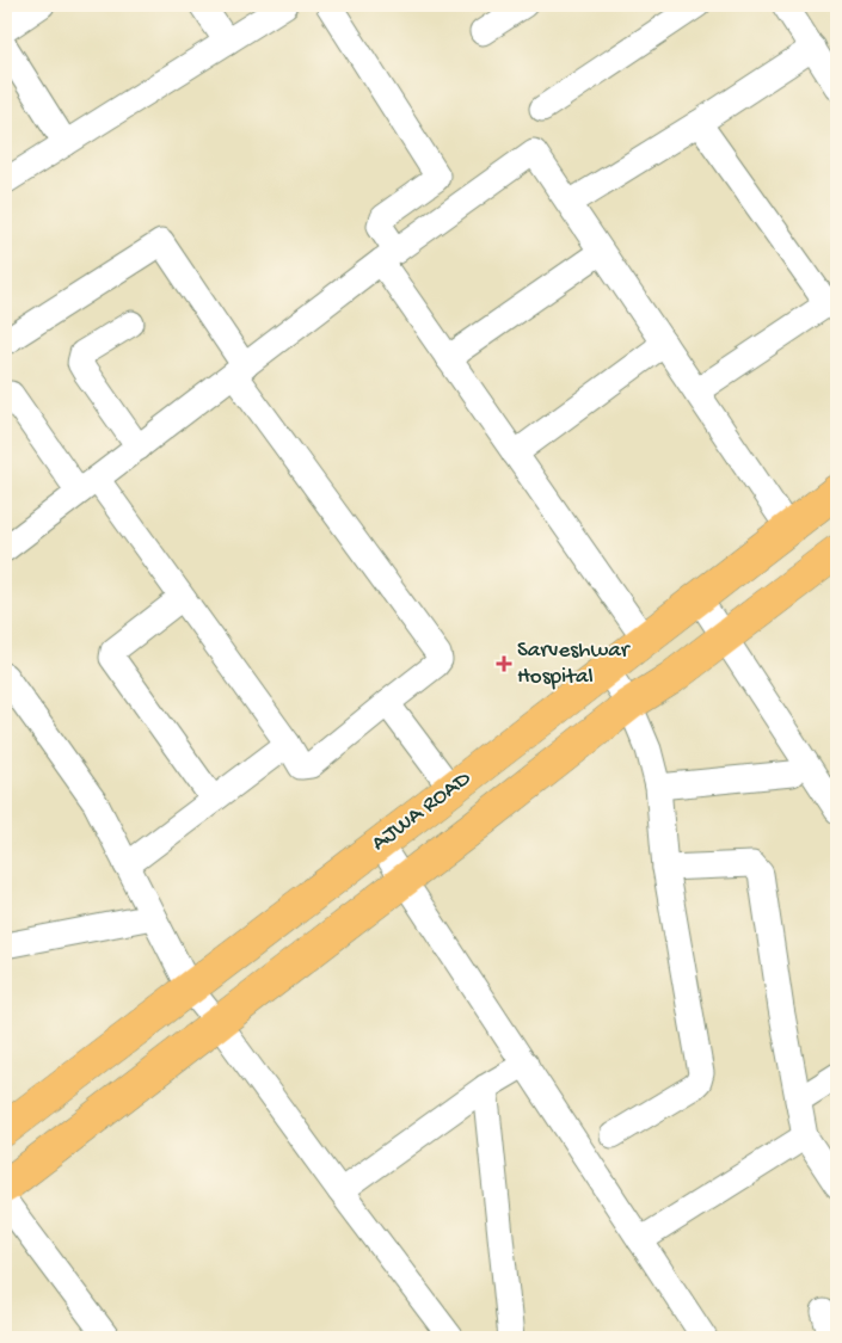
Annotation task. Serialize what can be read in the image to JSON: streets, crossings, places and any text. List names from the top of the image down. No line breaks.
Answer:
{"streets":{"main road":["AJWA ROAD"]},"places":{"health":["Sarveshwar Hospital"]}}
